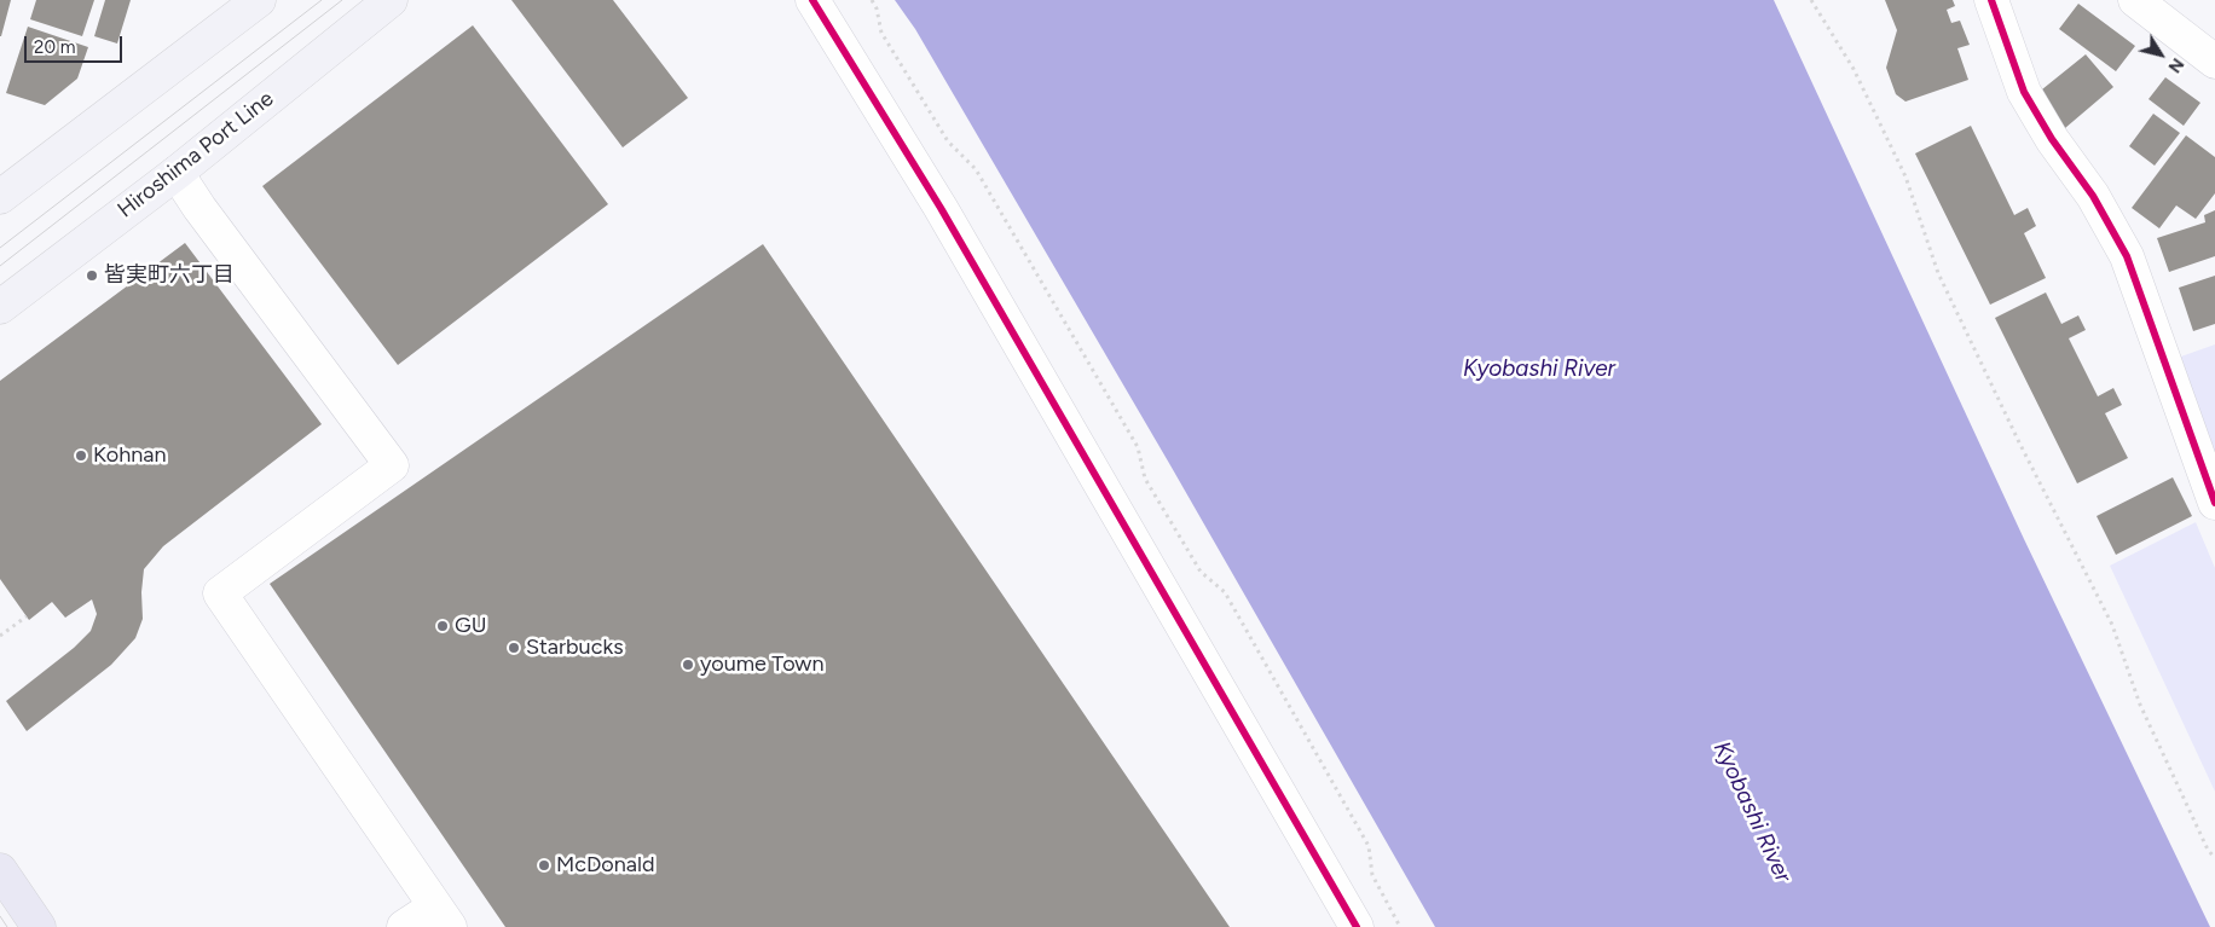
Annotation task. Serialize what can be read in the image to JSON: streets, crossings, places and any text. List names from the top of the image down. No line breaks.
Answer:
{"streets":{"main road":["Hiroshima Port Line"]},"water":["Kyobashi River"],"places":["皆実町六丁目","Kohnan","GU","Starbucks","youme Town","McDonald"],"scale_bar":"20 m","north":"bottom right"}
